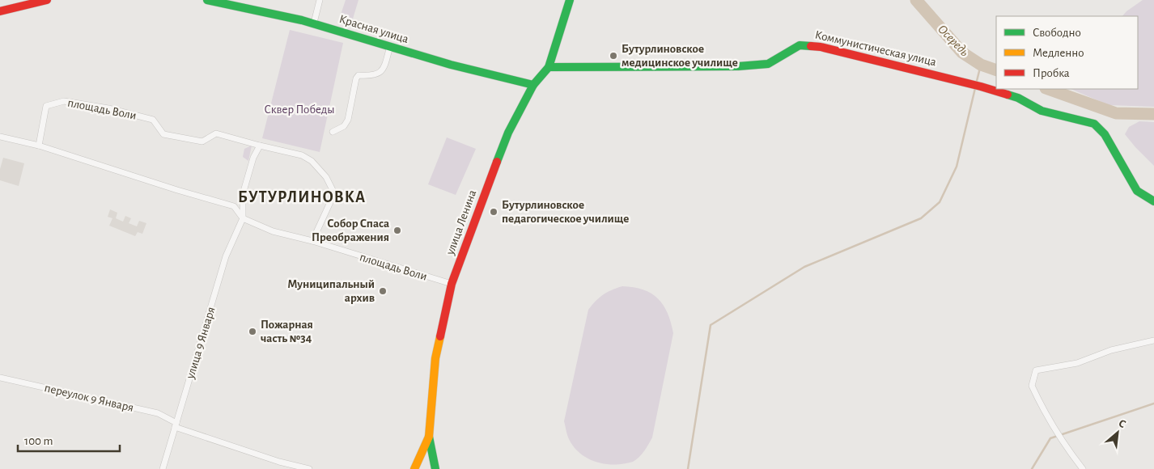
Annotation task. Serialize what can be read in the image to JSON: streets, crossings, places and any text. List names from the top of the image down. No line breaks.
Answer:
{"streets":{"main road":["Красная улица","Коммунистическая улица","улица Ленина"],"street":["площадь Воли","улица 9 Января","переулок 9 Января"]},"crossings":[["Красная улица","улица Ленина"],["Коммунистическая улица","улица Ленина"],["площадь Воли","улица Ленина"],["площадь Воли","улица 9 Января"],["улица 9 Января","переулок 9 Января"]],"districts":["БУТУРЛИНОВКА"],"water":["Осередь"],"parks":["Сквер Победы"],"places":["Бутурлиновское медицинское училище","Бутурлиновское педагогическое училище","Собор Спаса Преображения","Муниципальный архив","Пожарная часть №34"],"legend":["Свободно","Медленно","Пробка"],"scale_bar":"100 m","north":"top right"}
